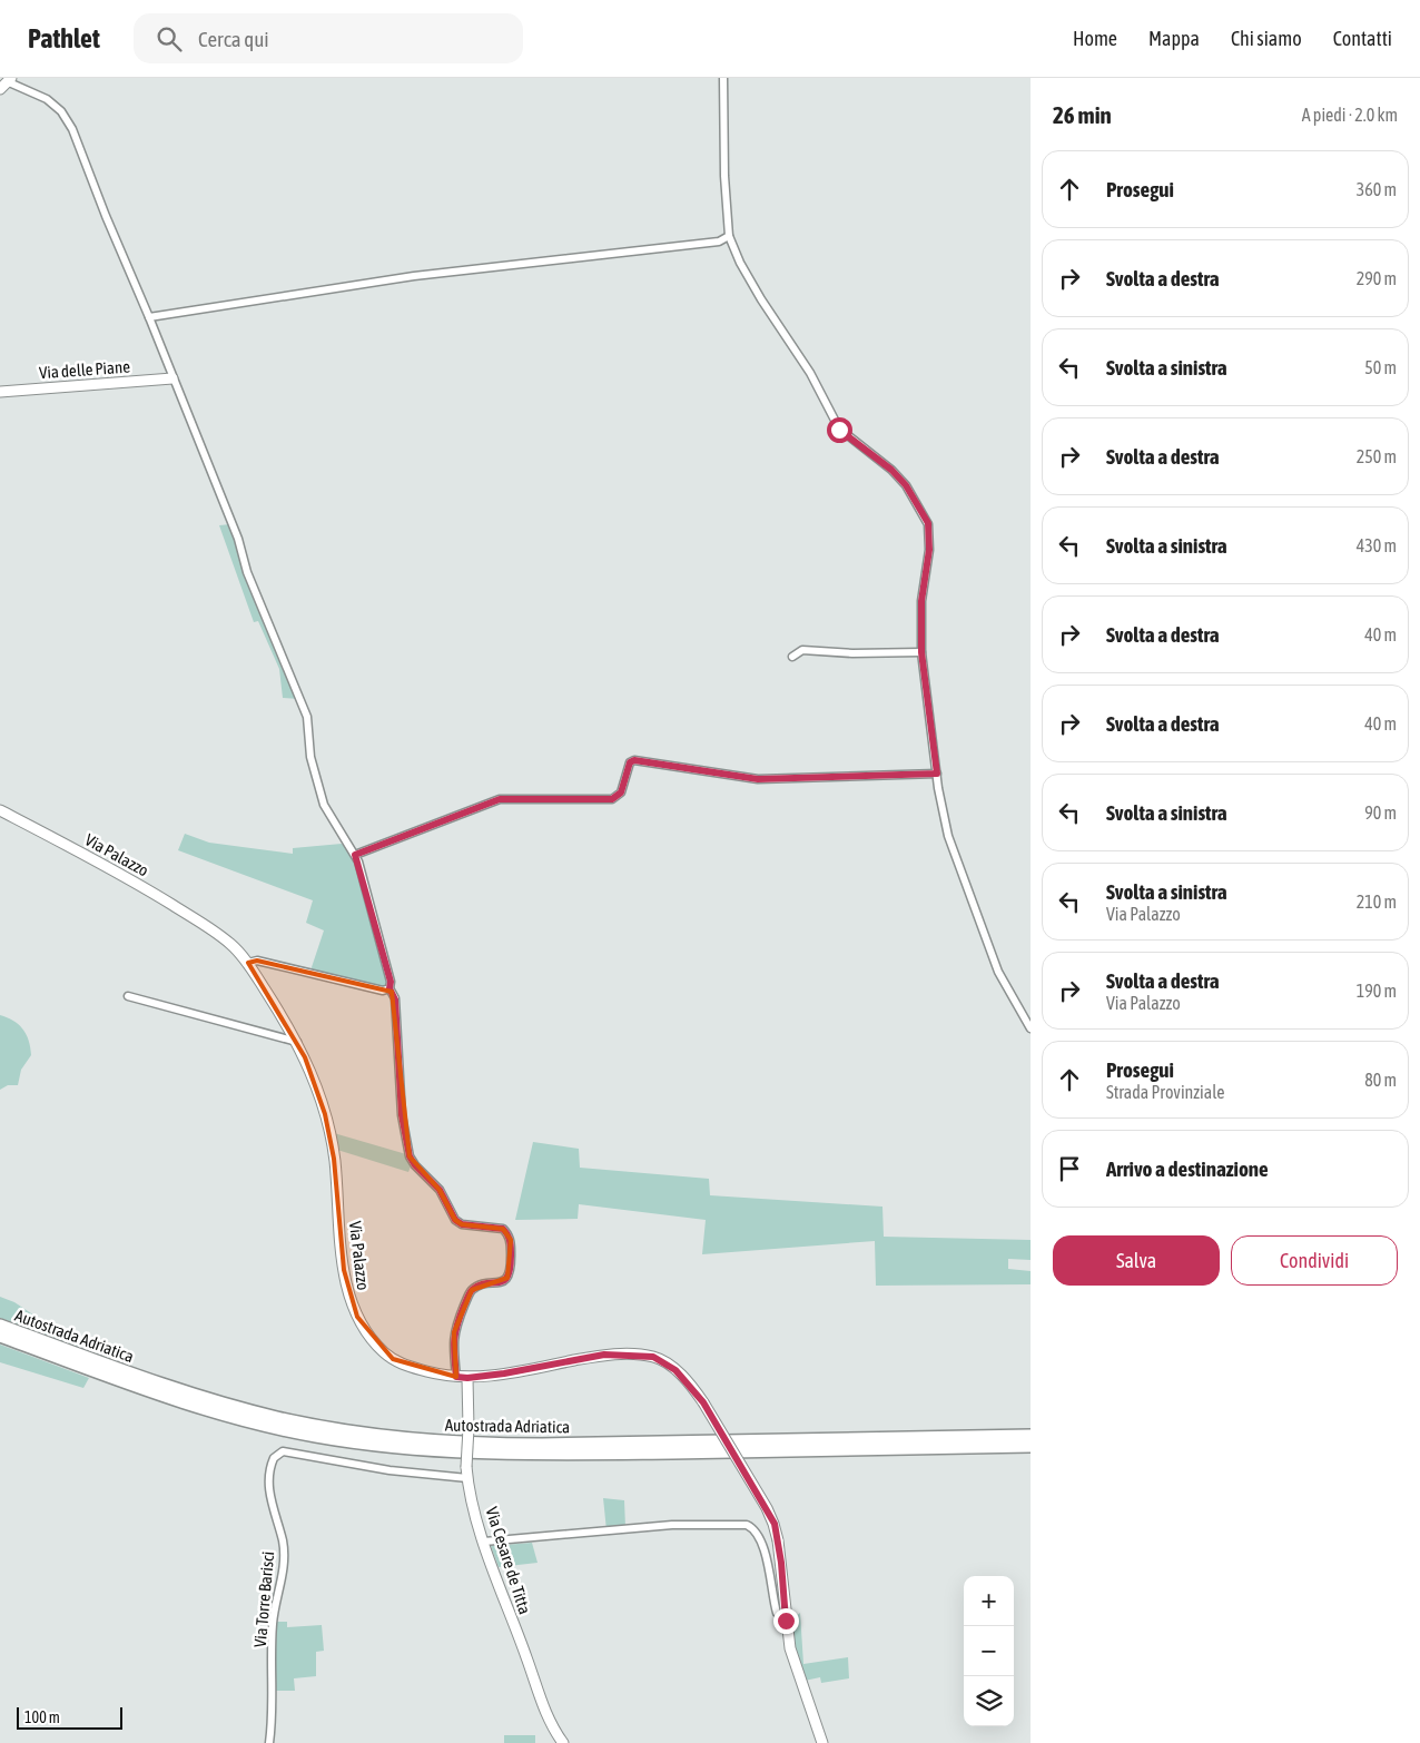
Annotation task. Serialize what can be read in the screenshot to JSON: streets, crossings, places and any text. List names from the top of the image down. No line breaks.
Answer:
{"streets":{"highway":["Autostrada Adriatica"],"street":["Via delle Piane","Via Palazzo","Via Cesare de Titta","Via Torre Barisci"]},"crossings":[["Via Palazzo","Via Cesare de Titta"],["Via Cesare de Titta","Via Torre Barisci"]],"scale_bar":"100 m","page":{"header":"Pathlet","search":"Cerca qui","nav":["Home","Mappa","Chi siamo","Contatti"],"heading":["26 min","A piedi · 2.0 km"],"list":[["Prosegui","360 m"],["Svolta a destra","290 m"],["Svolta a sinistra","50 m"],["Svolta a destra","250 m"],["Svolta a sinistra","430 m"],["Svolta a destra","40 m"],["Svolta a destra","40 m"],["Svolta a sinistra","90 m"],["Svolta a sinistra","Via Palazzo","210 m"],["Svolta a destra","Via Palazzo","190 m"],["Prosegui","Strada Provinziale","80 m"],"Arrivo a destinazione"],"buttons":["Salva","Condividi"],"map_buttons":["+","−"],"scale":"100 m"}}
